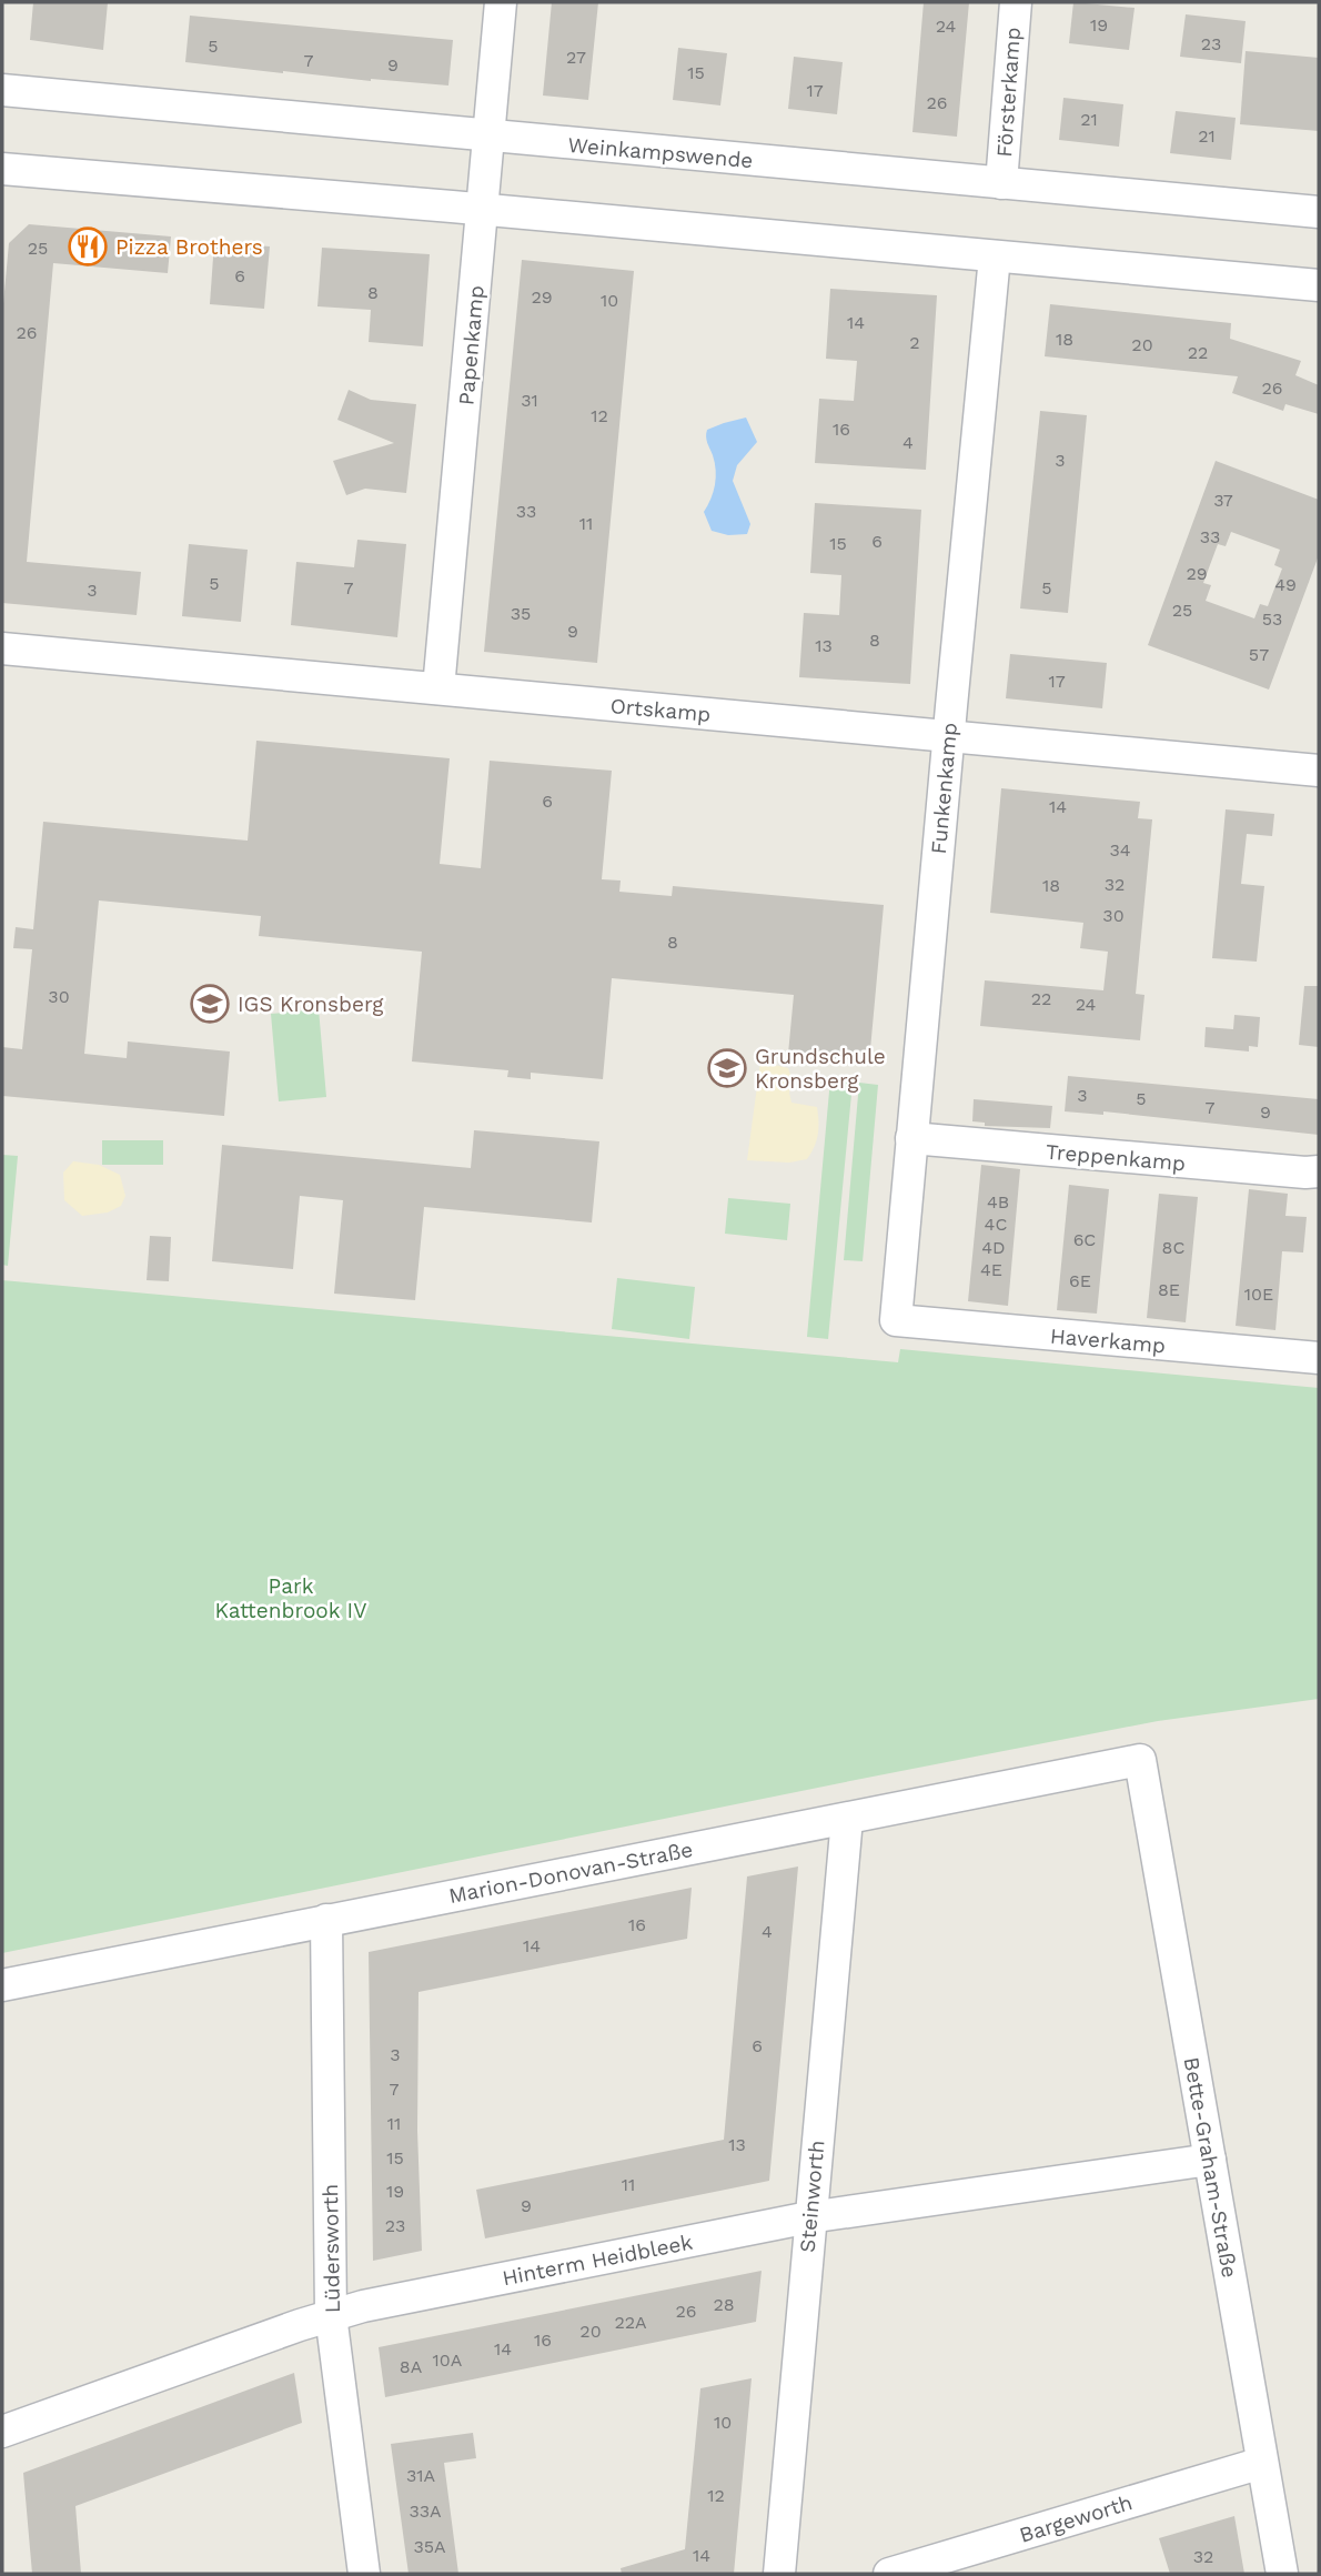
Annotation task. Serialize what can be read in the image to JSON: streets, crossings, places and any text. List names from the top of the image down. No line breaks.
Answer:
{"streets":{"street":["Försterkamp","Weinkampswende","Papenkamp","Ortskamp","Funkenkamp","Treppenkamp","Haverkamp","Marion-Donovan-Straße","Bette-Graham-Straße","Steinworth","Lüdersworth","Hinterm Heidbleek","Bargeworth"]},"crossings":[["Försterkamp","Weinkampswende"],["Weinkampswende","Papenkamp"],["Papenkamp","Ortskamp"],["Ortskamp","Funkenkamp"],["Funkenkamp","Treppenkamp"],["Funkenkamp","Haverkamp"],["Marion-Donovan-Straße","Bette-Graham-Straße"],["Marion-Donovan-Straße","Steinworth"],["Marion-Donovan-Straße","Lüdersworth"],["Bette-Graham-Straße","Hinterm Heidbleek"],["Bette-Graham-Straße","Bargeworth"],["Steinworth","Hinterm Heidbleek"],["Lüdersworth","Hinterm Heidbleek"]],"parks":["Park Kattenbrook IV"],"places":{"restaurant":["Pizza Brothers"],"school or university":["IGS Kronsberg","Grundschule Kronsberg"]},"house_numbers":["19","24","23","5","27","7","9","15","17","26","21","21","25","6","8","29","10","14","26","18","2","20","22","26","31","12","16","4","3","37","33","11","33","6","15","29","5","49","7","5","3","25","35","53","9","8","13","57","17","6","14","34","32","18","30","8","30","22","24","3","5","7","9","4B","4C","6C","4D","8C","4E","6E","8E","10E","16","4","14","6","3","7","11","13","15","11","19","9","23","28","26","22A","20","16","14","10A","8A","10","31A","12","33A","35A","14","32"]}
